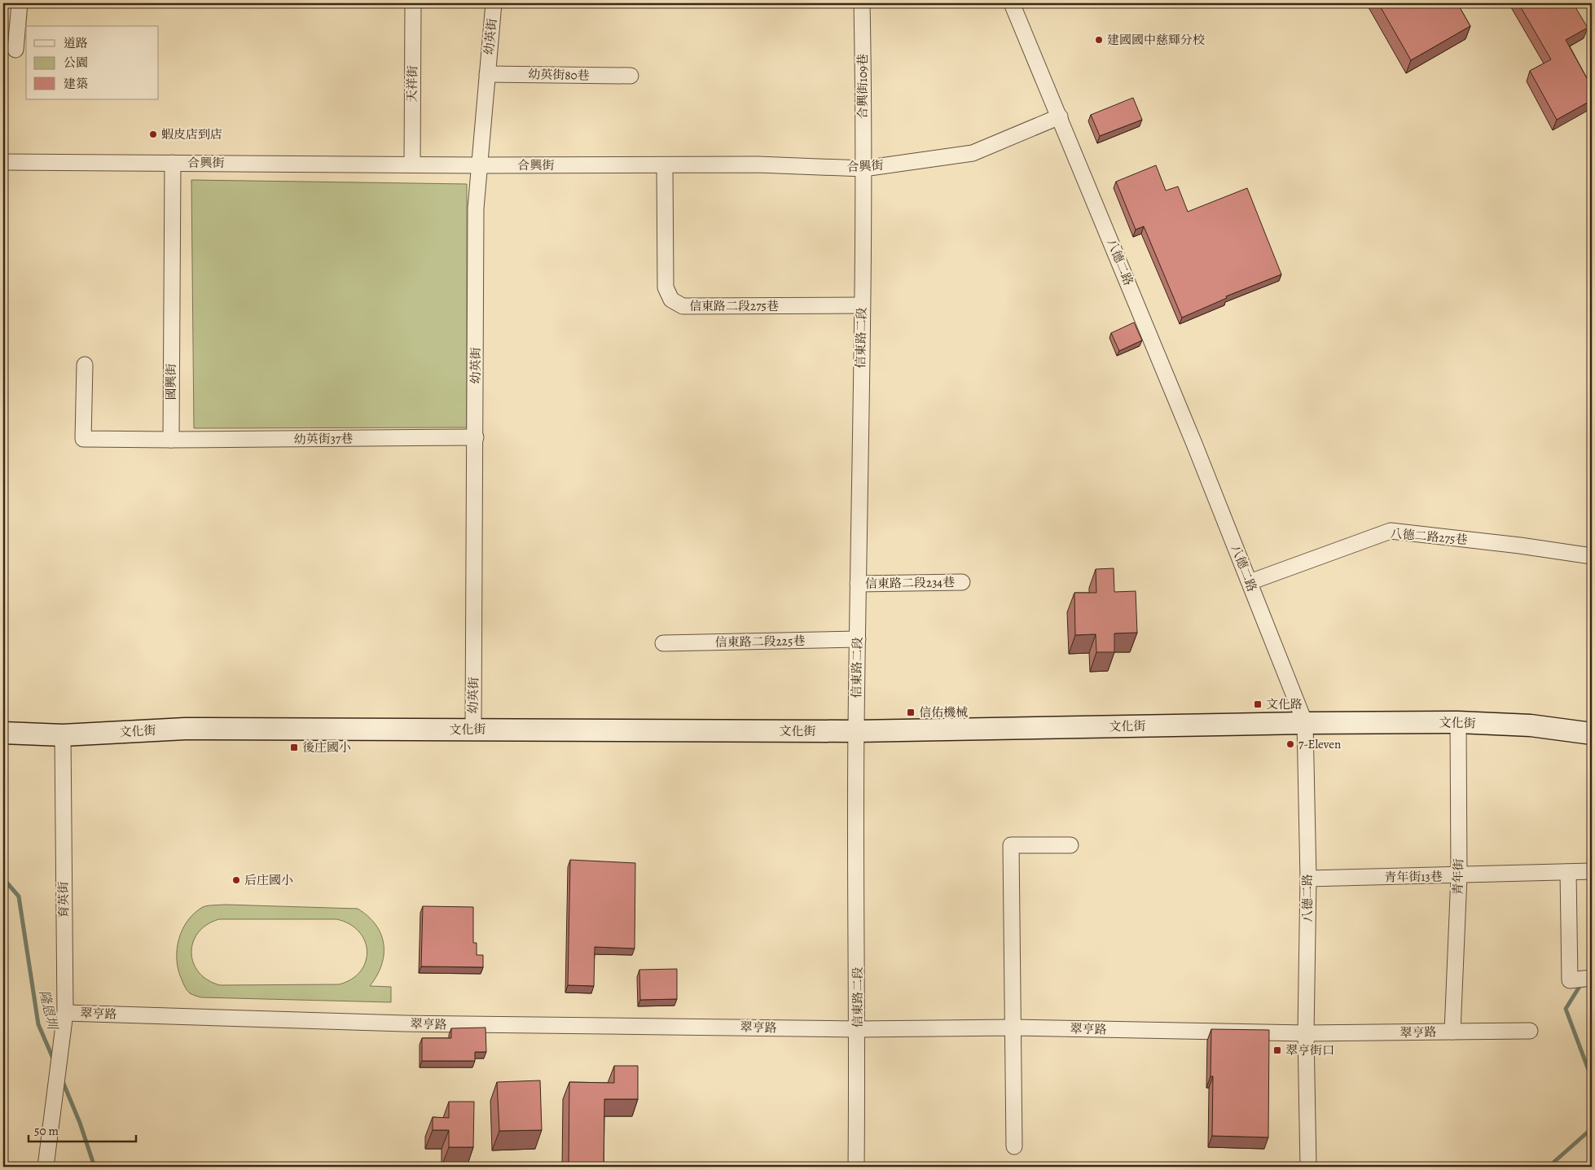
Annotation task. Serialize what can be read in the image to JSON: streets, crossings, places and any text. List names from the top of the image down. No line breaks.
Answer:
{"streets":{"street":["幼英街","幼英街80巷","天祥街","合興街109巷","合興街","八德二路","信東路二段275巷","信東路二段","國興街","幼英街37巷","八德二路275巷","信東路二段234巷","信東路二段225巷","文化街","青年街13巷","青年街","育英街","翠亨路"]},"crossings":[["幼英街","幼英街80巷"],["幼英街","合興街"],["幼英街","幼英街37巷"],["幼英街","文化街"],["天祥街","合興街"],["合興街109巷","合興街"],["合興街109巷","信東路二段"],["合興街","八德二路"],["合興街","信東路二段275巷"],["合興街","信東路二段"],["合興街","國興街"],["八德二路","八德二路275巷"],["八德二路","文化街"],["八德二路","青年街13巷"],["八德二路","翠亨路"],["信東路二段275巷","信東路二段"],["信東路二段","信東路二段234巷"],["信東路二段","信東路二段225巷"],["信東路二段","文化街"],["信東路二段","翠亨路"],["國興街","幼英街37巷"],["文化街","青年街"],["文化街","育英街"],["青年街13巷","青年街"],["青年街","翠亨路"],["育英街","翠亨路"]],"water":["隆恩圳"],"places":{"other":["建國國中慈輝分校","蝦皮店到店","7-Eleven","后庄國小"],"transit":["文化路","信佑機械","後庄國小","翠亨街口"]},"legend":["道路","公園","建築"],"scale_bar":"50 m"}
